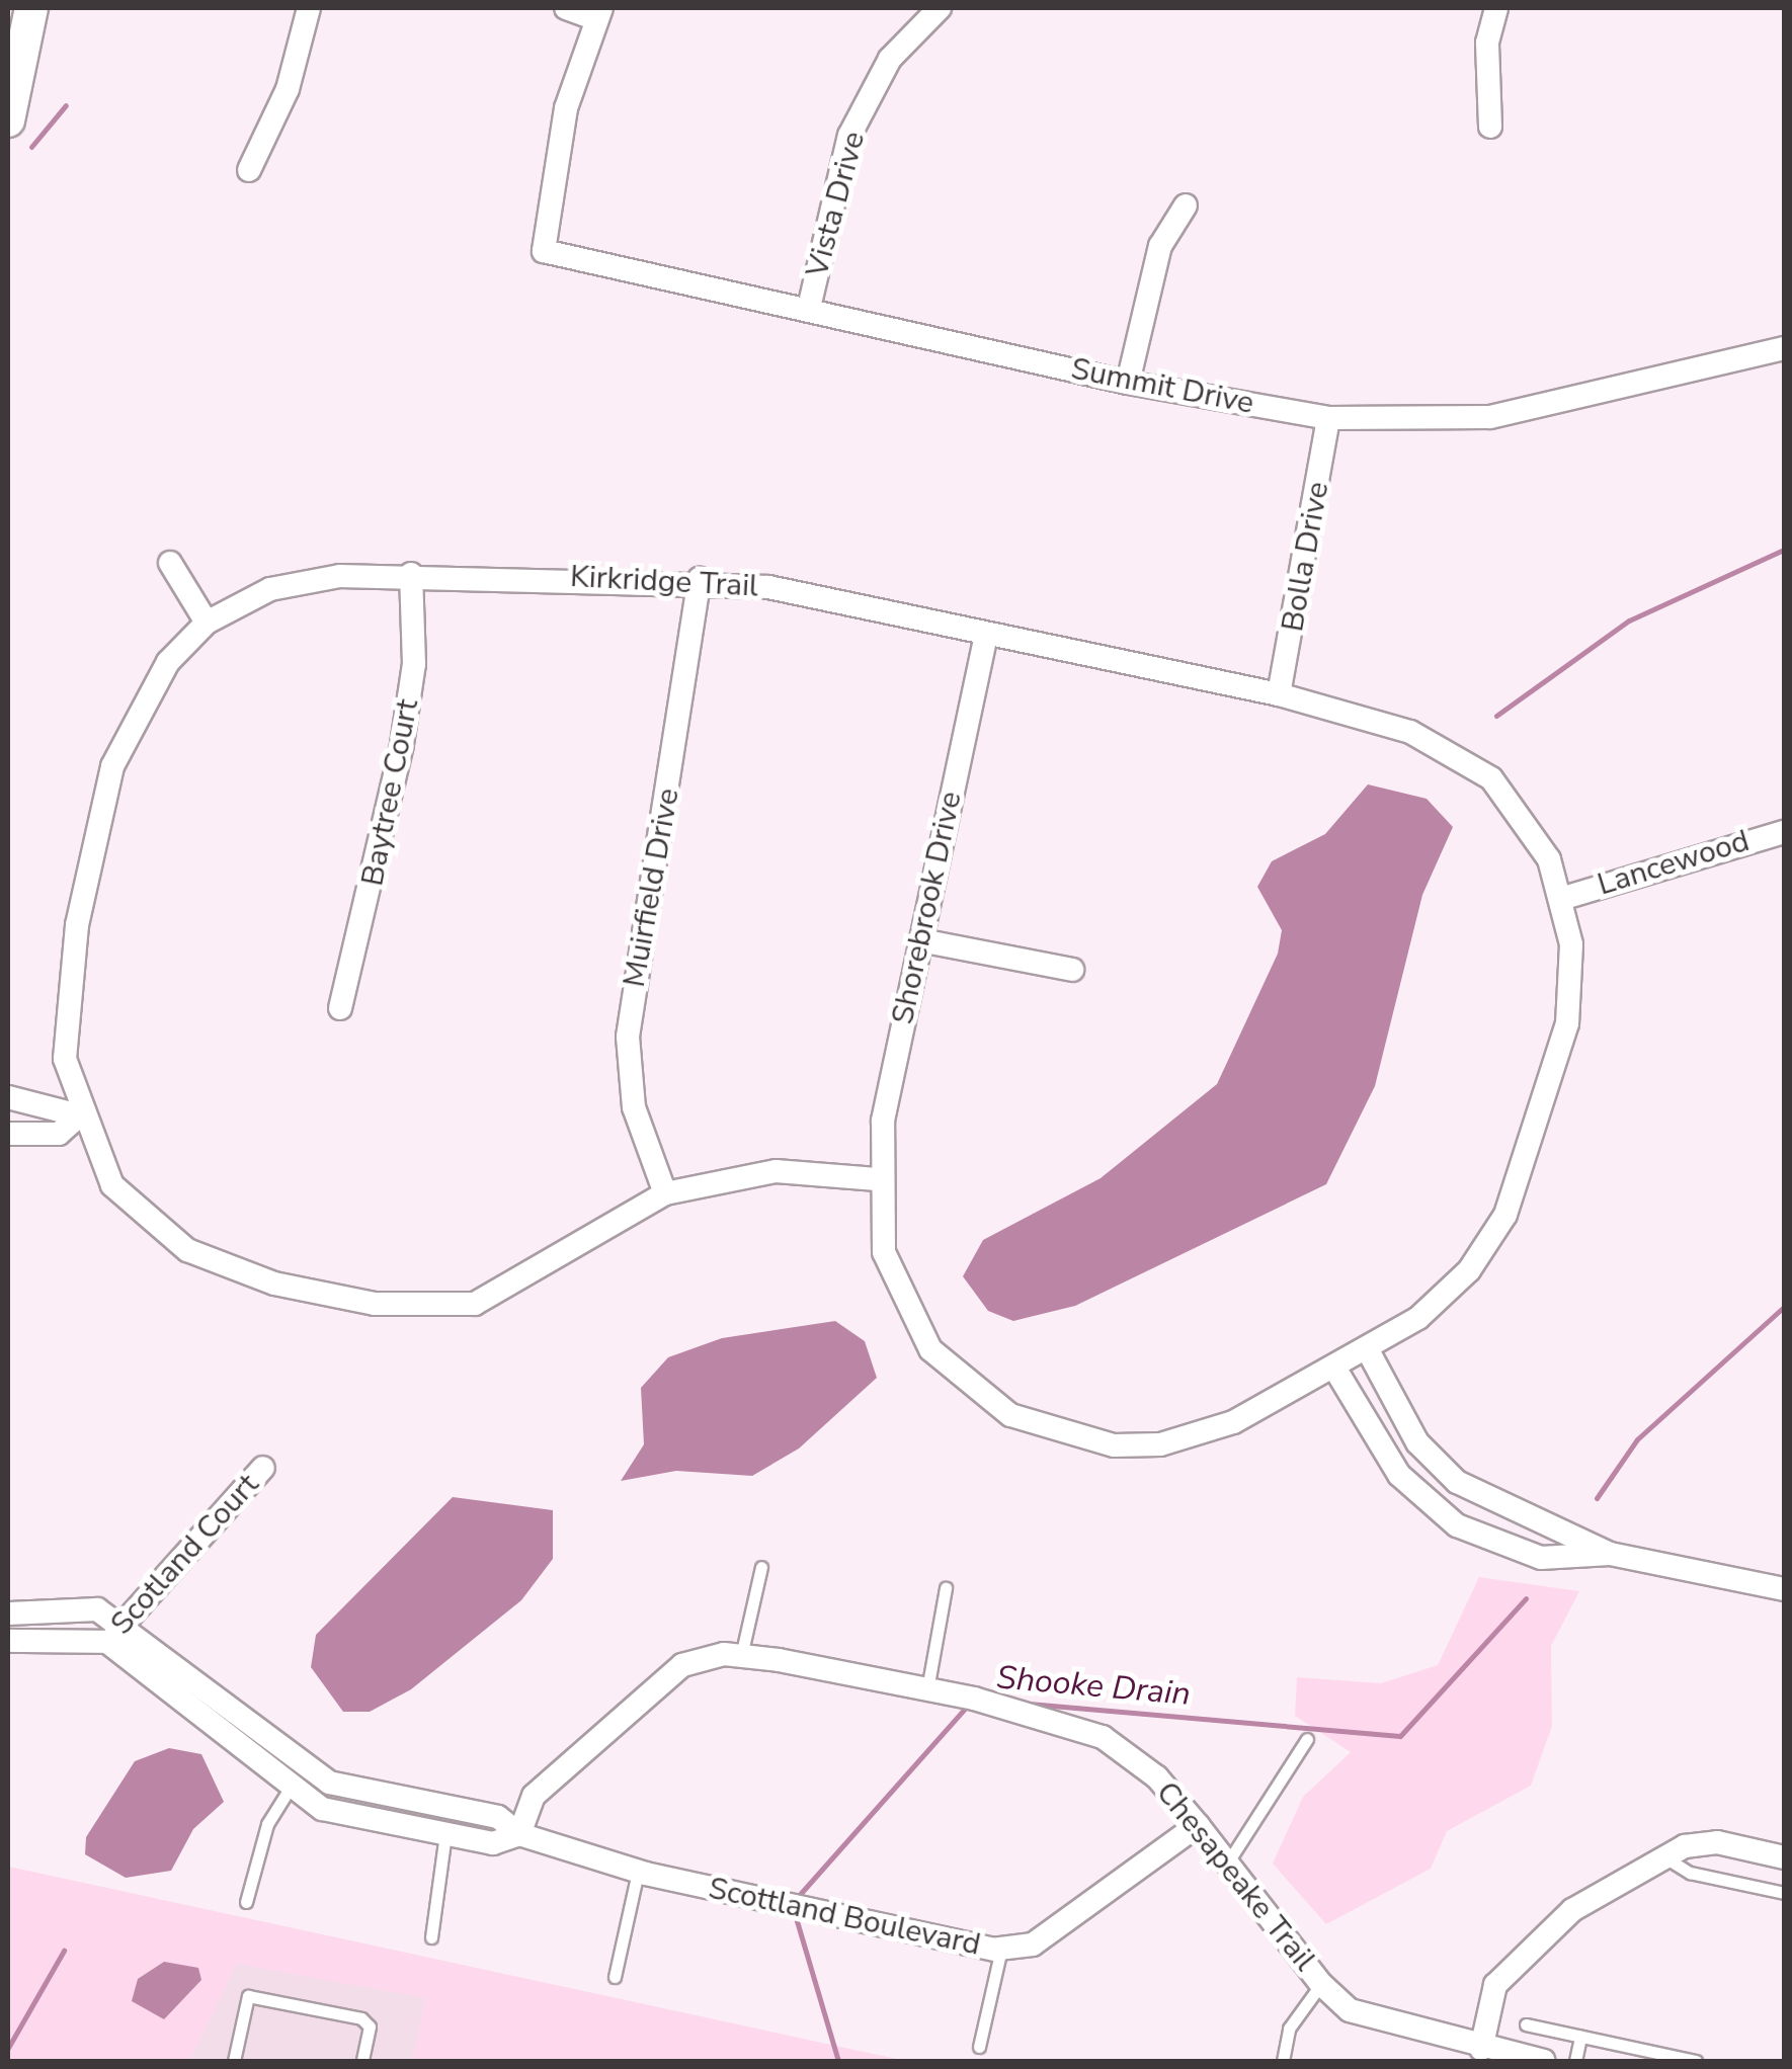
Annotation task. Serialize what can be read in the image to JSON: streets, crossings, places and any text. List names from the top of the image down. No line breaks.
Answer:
{"streets":{"street":["Vista Drive","Summit Drive","Bolla Drive","Kirkridge Trail","Baytree Court","Lancewood","Muirfield Drive","Shorebrook Drive","Scotland Court","Chesapeake Trail","Scottland Boulevard"]},"crossings":[["Vista Drive","Summit Drive"],["Summit Drive","Bolla Drive"],["Bolla Drive","Kirkridge Trail"],["Kirkridge Trail","Baytree Court"],["Kirkridge Trail","Lancewood"],["Kirkridge Trail","Muirfield Drive"],["Kirkridge Trail","Shorebrook Drive"],["Lancewood","Shorebrook Drive"],["Scotland Court","Scottland Boulevard"],["Chesapeake Trail","Scottland Boulevard"]],"water":["Shooke Drain"]}
